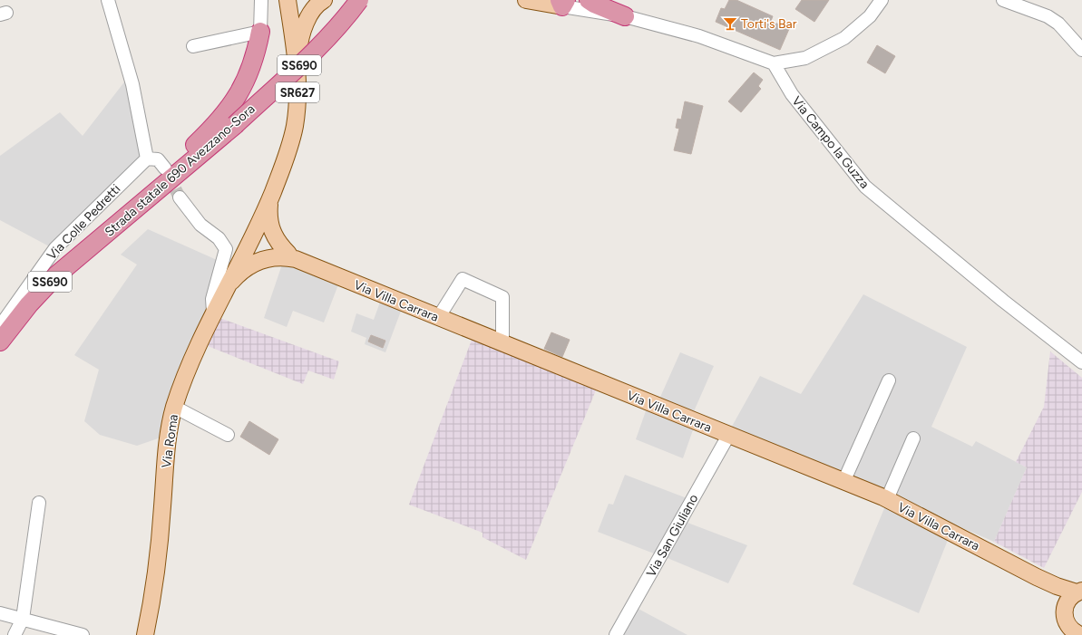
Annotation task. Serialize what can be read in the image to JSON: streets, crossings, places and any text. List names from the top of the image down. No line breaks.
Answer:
{"streets":{"highway":["SS690","Strada statale 690 Avezzano-Sora"],"main road":["SR627","Via Villa Carrara","Via Roma"],"street":["Via Campo la Guzza","Via Colle Pedretti","Via San Giuliano"]},"crossings":[["SR627","Via Roma"],["Via Villa Carrara","Via Roma"],["Via Villa Carrara","Via San Giuliano"]],"places":{"bar":["Torti's Bar"]}}
